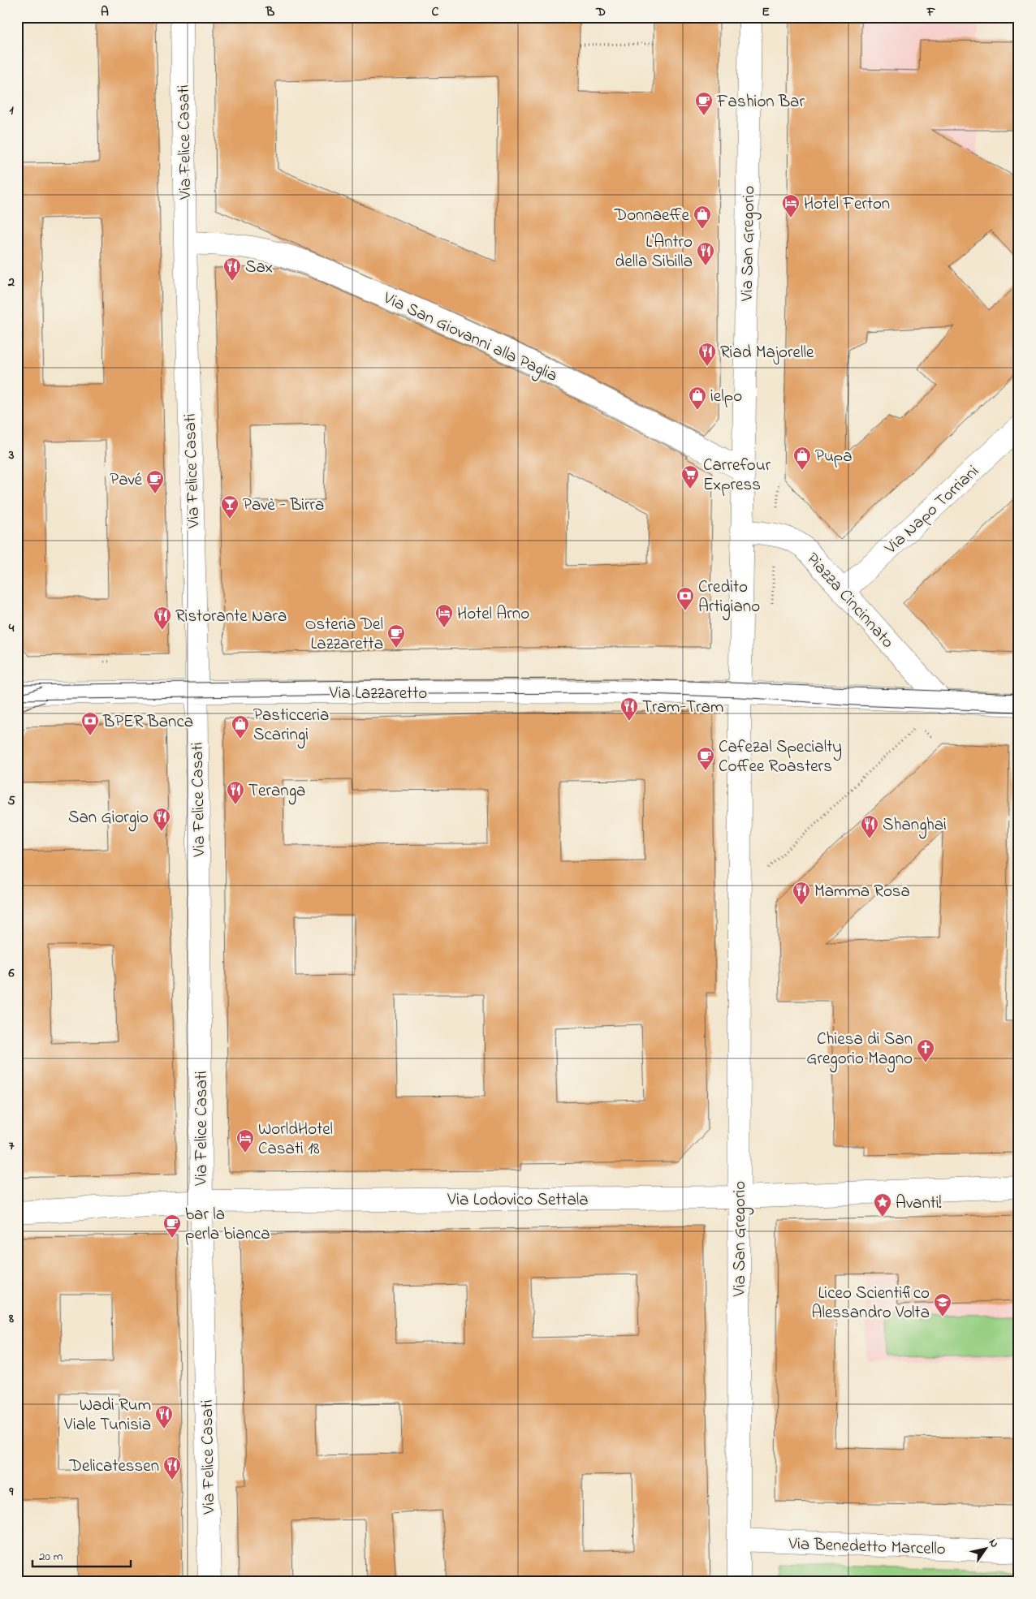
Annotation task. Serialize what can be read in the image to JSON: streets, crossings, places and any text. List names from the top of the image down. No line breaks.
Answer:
{"streets":{"street":["Via Felice Casati","Via San Gregorio","Via San Giovanni alla Paglia","Via Napo Torriani","Piazza Cincinnato","Via Lazzaretto","Via Lodovico Settala","Via Benedetto Marcello"]},"crossings":[["Via Felice Casati","Via San Giovanni alla Paglia"],["Via Felice Casati","Via Lazzaretto"],["Via Felice Casati","Via Lodovico Settala"],["Via San Gregorio","Via San Giovanni alla Paglia"],["Via San Gregorio","Via Lazzaretto"],["Via San Gregorio","Via Lodovico Settala"],["Via San Gregorio","Via Benedetto Marcello"],["Via Napo Torriani","Piazza Cincinnato"]],"places":{"cafe":["Fashion Bar","Pavé","Osteria Del Lazzaretta","Cafezal Specialty Coffee Roasters","bar la perla bianca"],"hotel":["Hotel Ferton","Hotel Arno","WorldHotel Casati 18"],"shop":["Donnaeffe","ielpo","Pupa","Pasticceria Scaringi"],"restaurant":["L'Antro della Sibilla","Sax","Riad Majorelle","Ristorante Nara","Tram-Tram","Teranga","San Giorgio","Shanghai","Mamma Rosa","Wadi Rum Viale Tunisia","Delicatessen"],"supermarket":["Carrefour Express"],"bar":["Pavè - Birra"],"bank":["Credito Artigiano","BPER Banca"],"church":["Chiesa di San Gregorio Magno"],"place":["Avanti!"],"school or university":["Liceo Scientifico Alessandro Volta"]},"scale_bar":"20 m","north":"top right","grid":{"columns":["A","B","C","D","E","F"],"rows":["1","2","3","4","5","6","7","8","9"]}}
